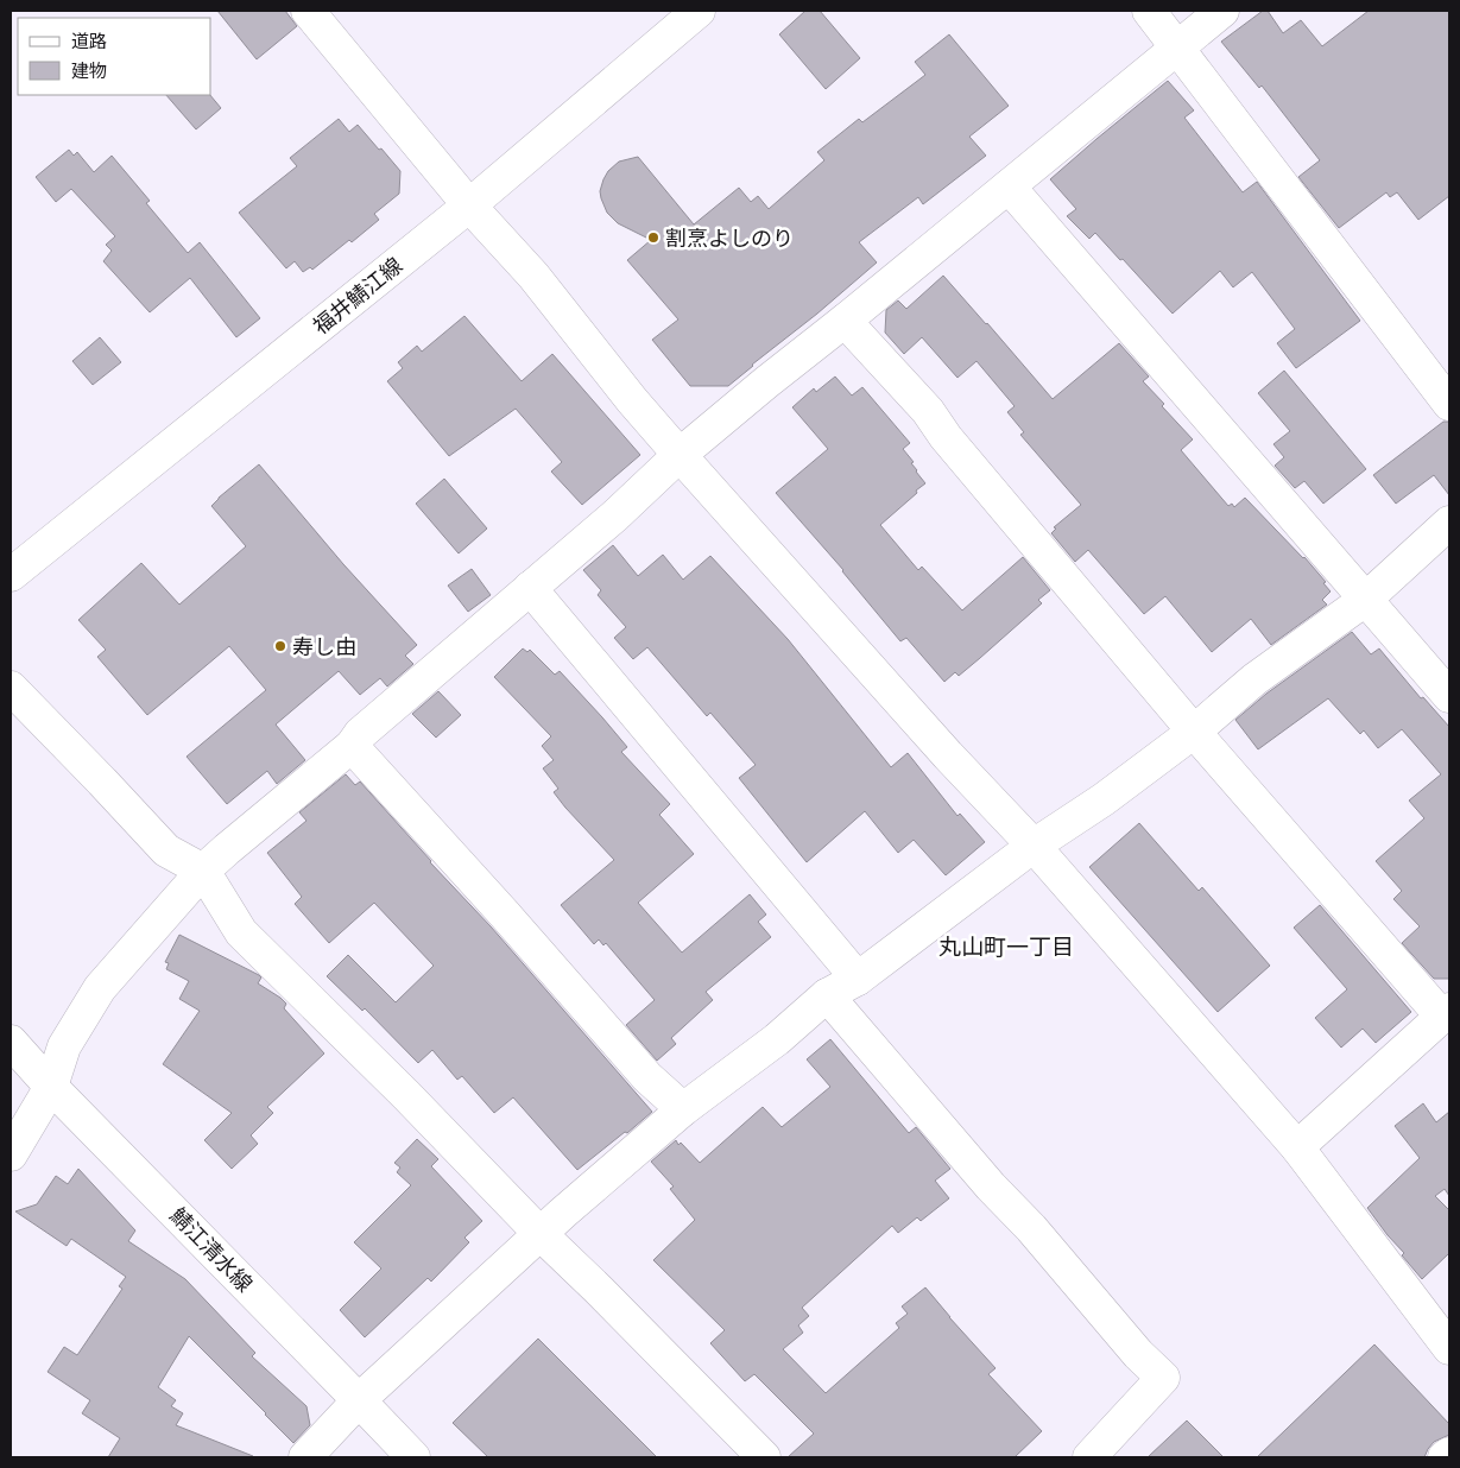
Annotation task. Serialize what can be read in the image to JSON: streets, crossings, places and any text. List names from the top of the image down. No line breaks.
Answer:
{"streets":{"street":["福井鯖江線","鯖江清水線"]},"districts":["丸山町一丁目"],"places":["割烹よしのり","寿し由"],"legend":["道路","建物"]}
